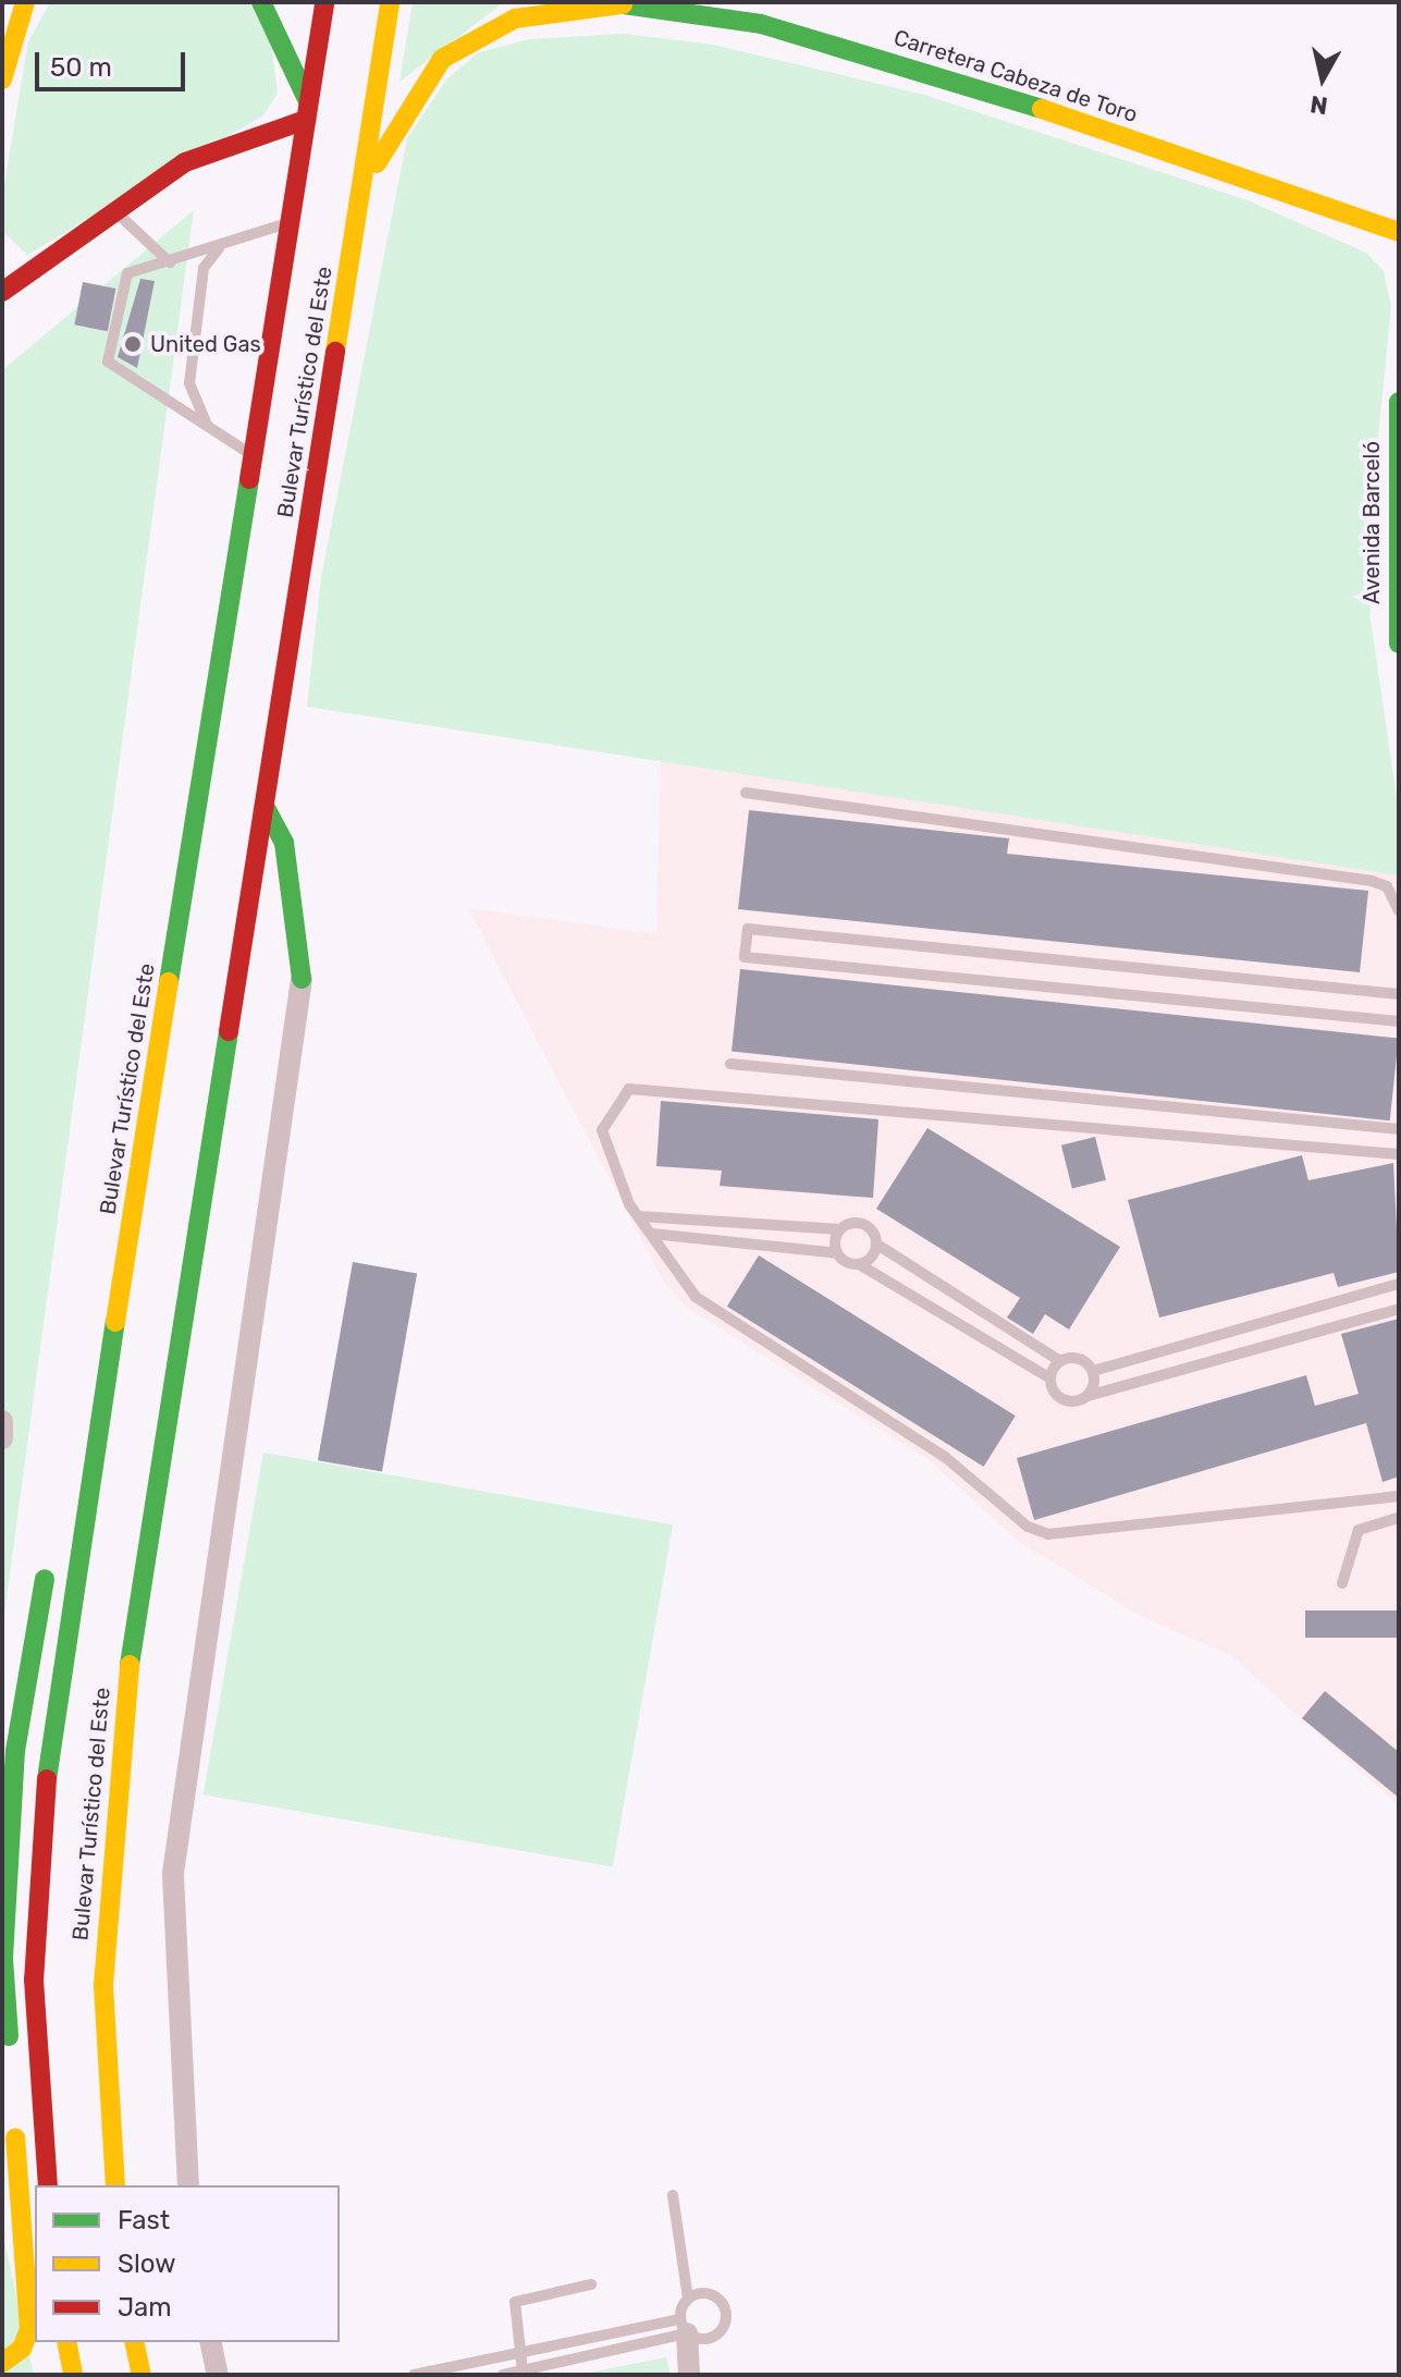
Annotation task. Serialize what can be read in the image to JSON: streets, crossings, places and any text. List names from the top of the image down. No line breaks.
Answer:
{"streets":{"main road":["Carretera Cabeza de Toro","Bulevar Turístico del Este","Avenida Barceló"]},"crossings":[["Carretera Cabeza de Toro","Bulevar Turístico del Este"]],"places":["United Gas"],"legend":["Fast","Slow","Jam"],"scale_bar":"50 m","north":"bottom"}
